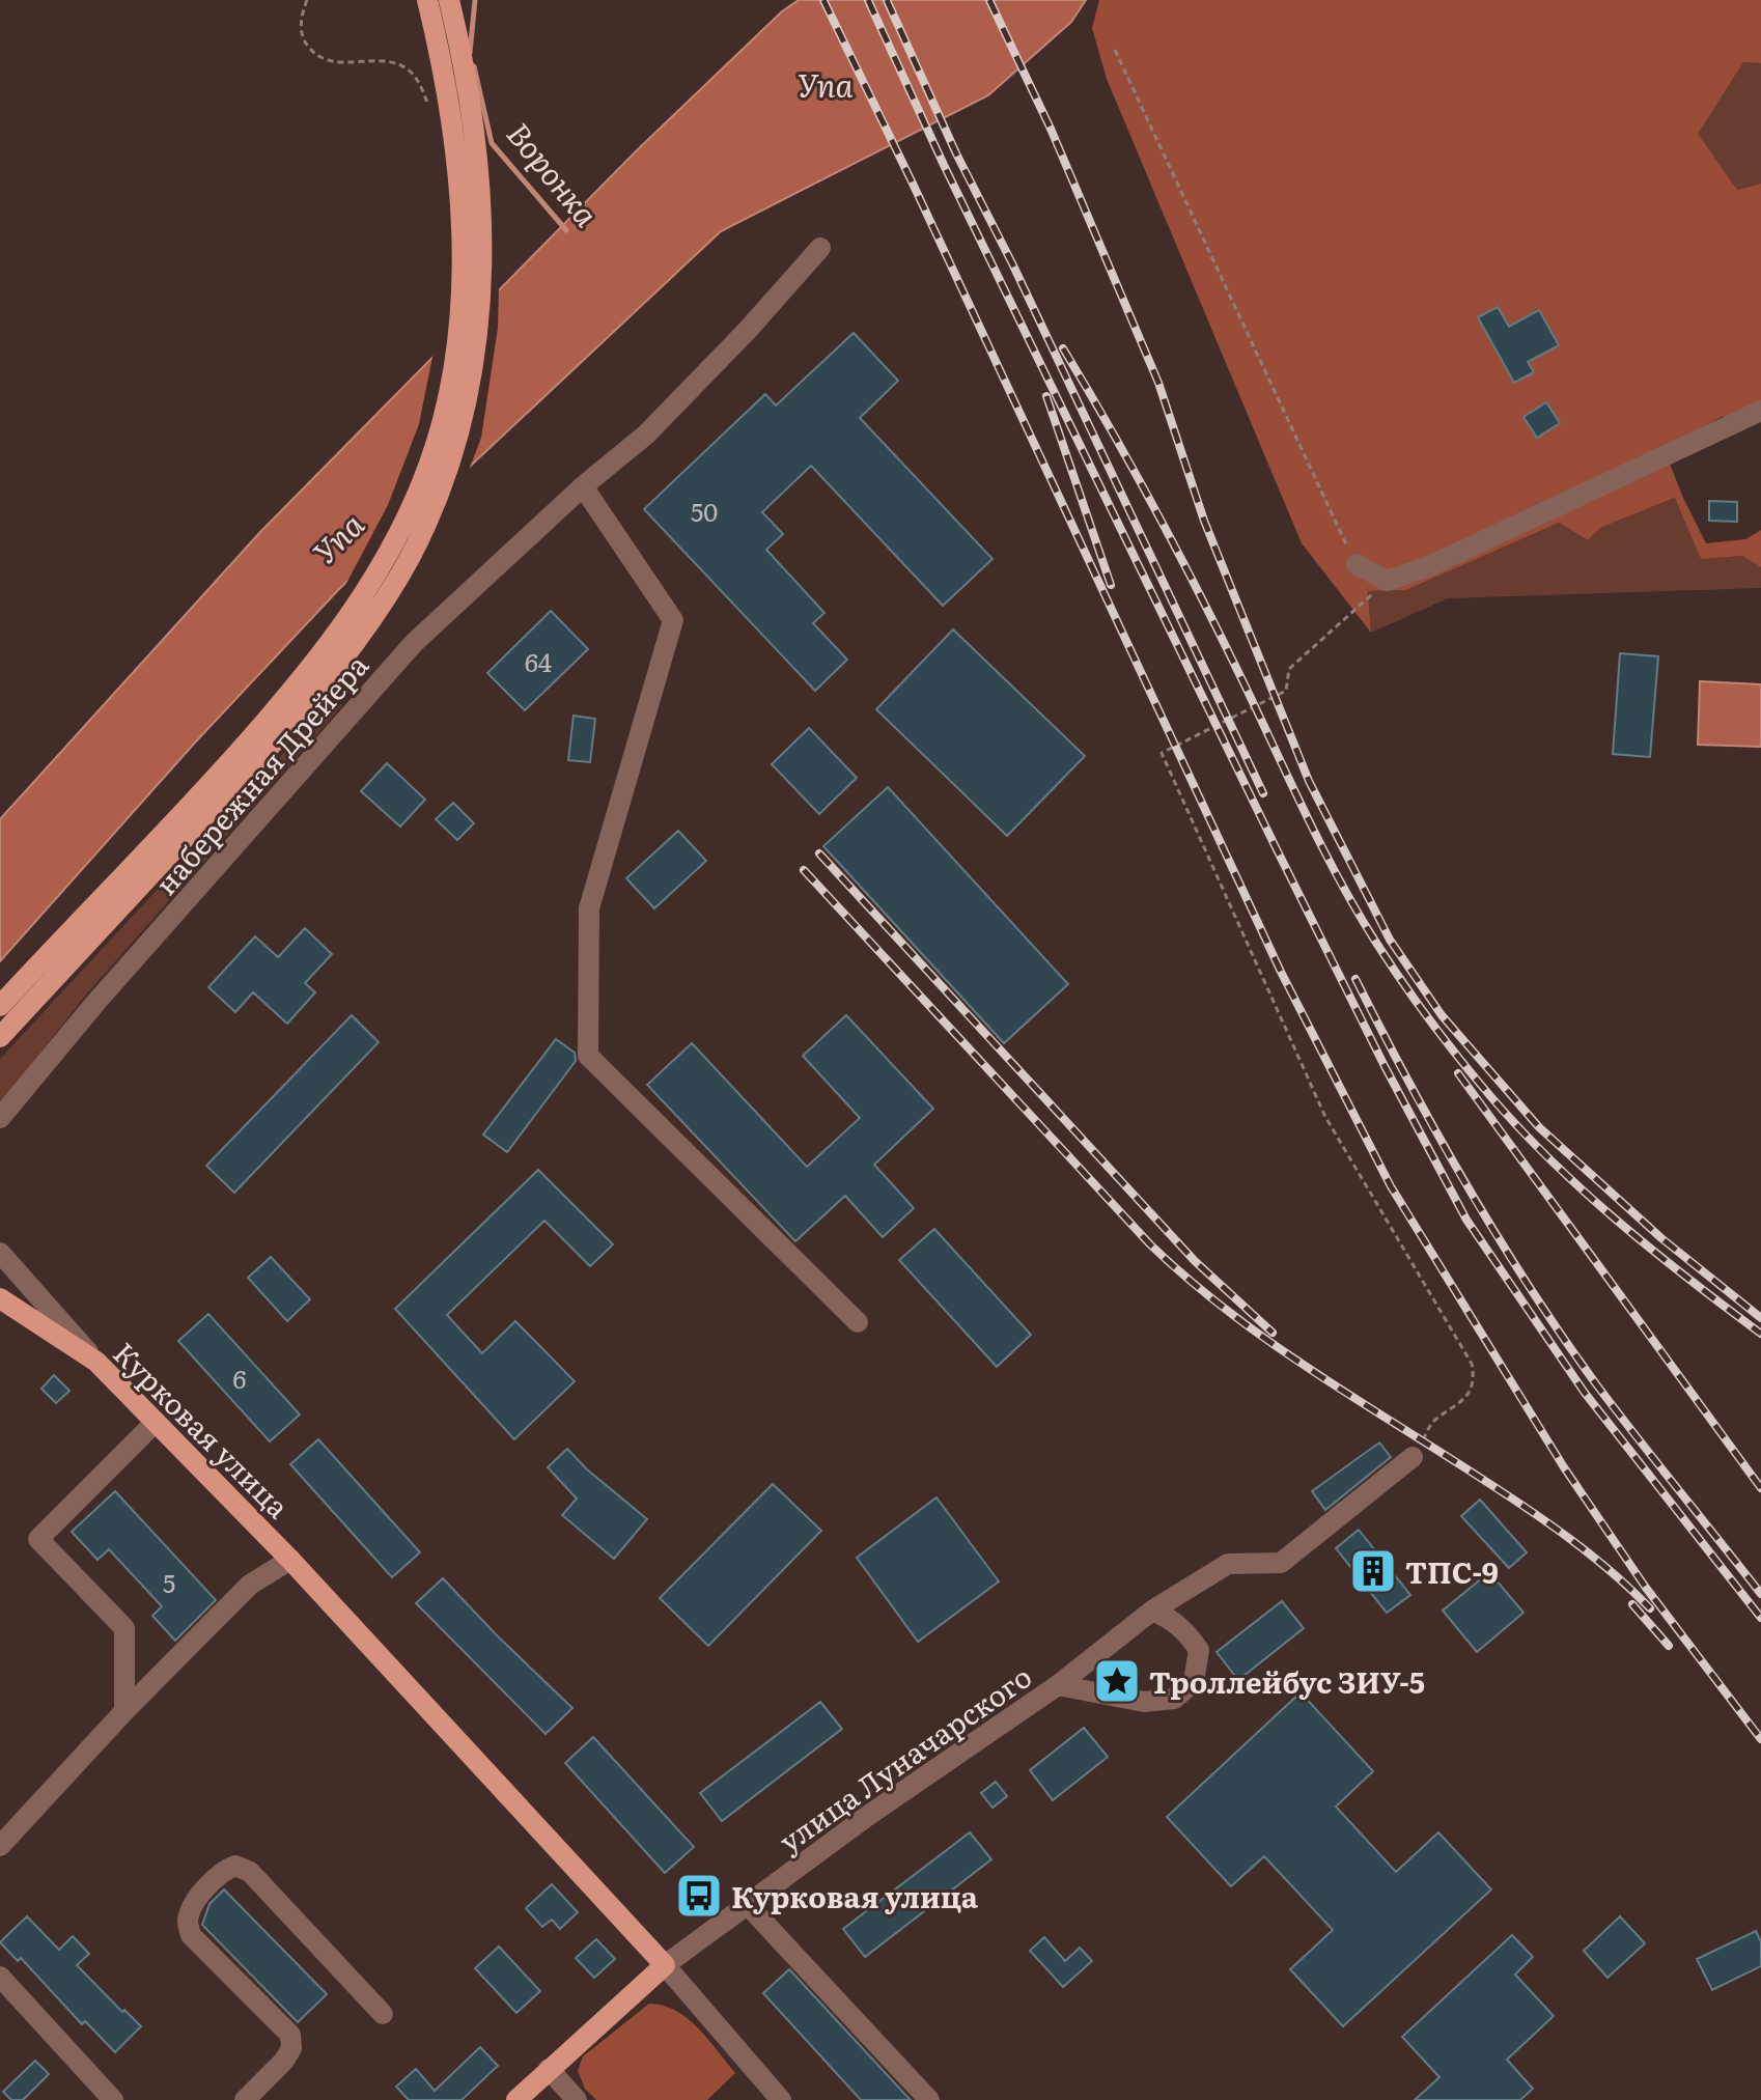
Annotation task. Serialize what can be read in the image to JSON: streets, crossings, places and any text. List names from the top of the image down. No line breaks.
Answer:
{"streets":{"main road":["Курковая улица","улица Луначарского"],"street":["набережная Дрейера"]},"crossings":[["Курковая улица","улица Луначарского"]],"water":["Упа","Воронка"],"places":{"building":["ТПС-9"],"place":["Троллейбус ЗИУ-5"],"bus stop":["Курковая улица"]},"house_numbers":["50","64","6","5"]}
